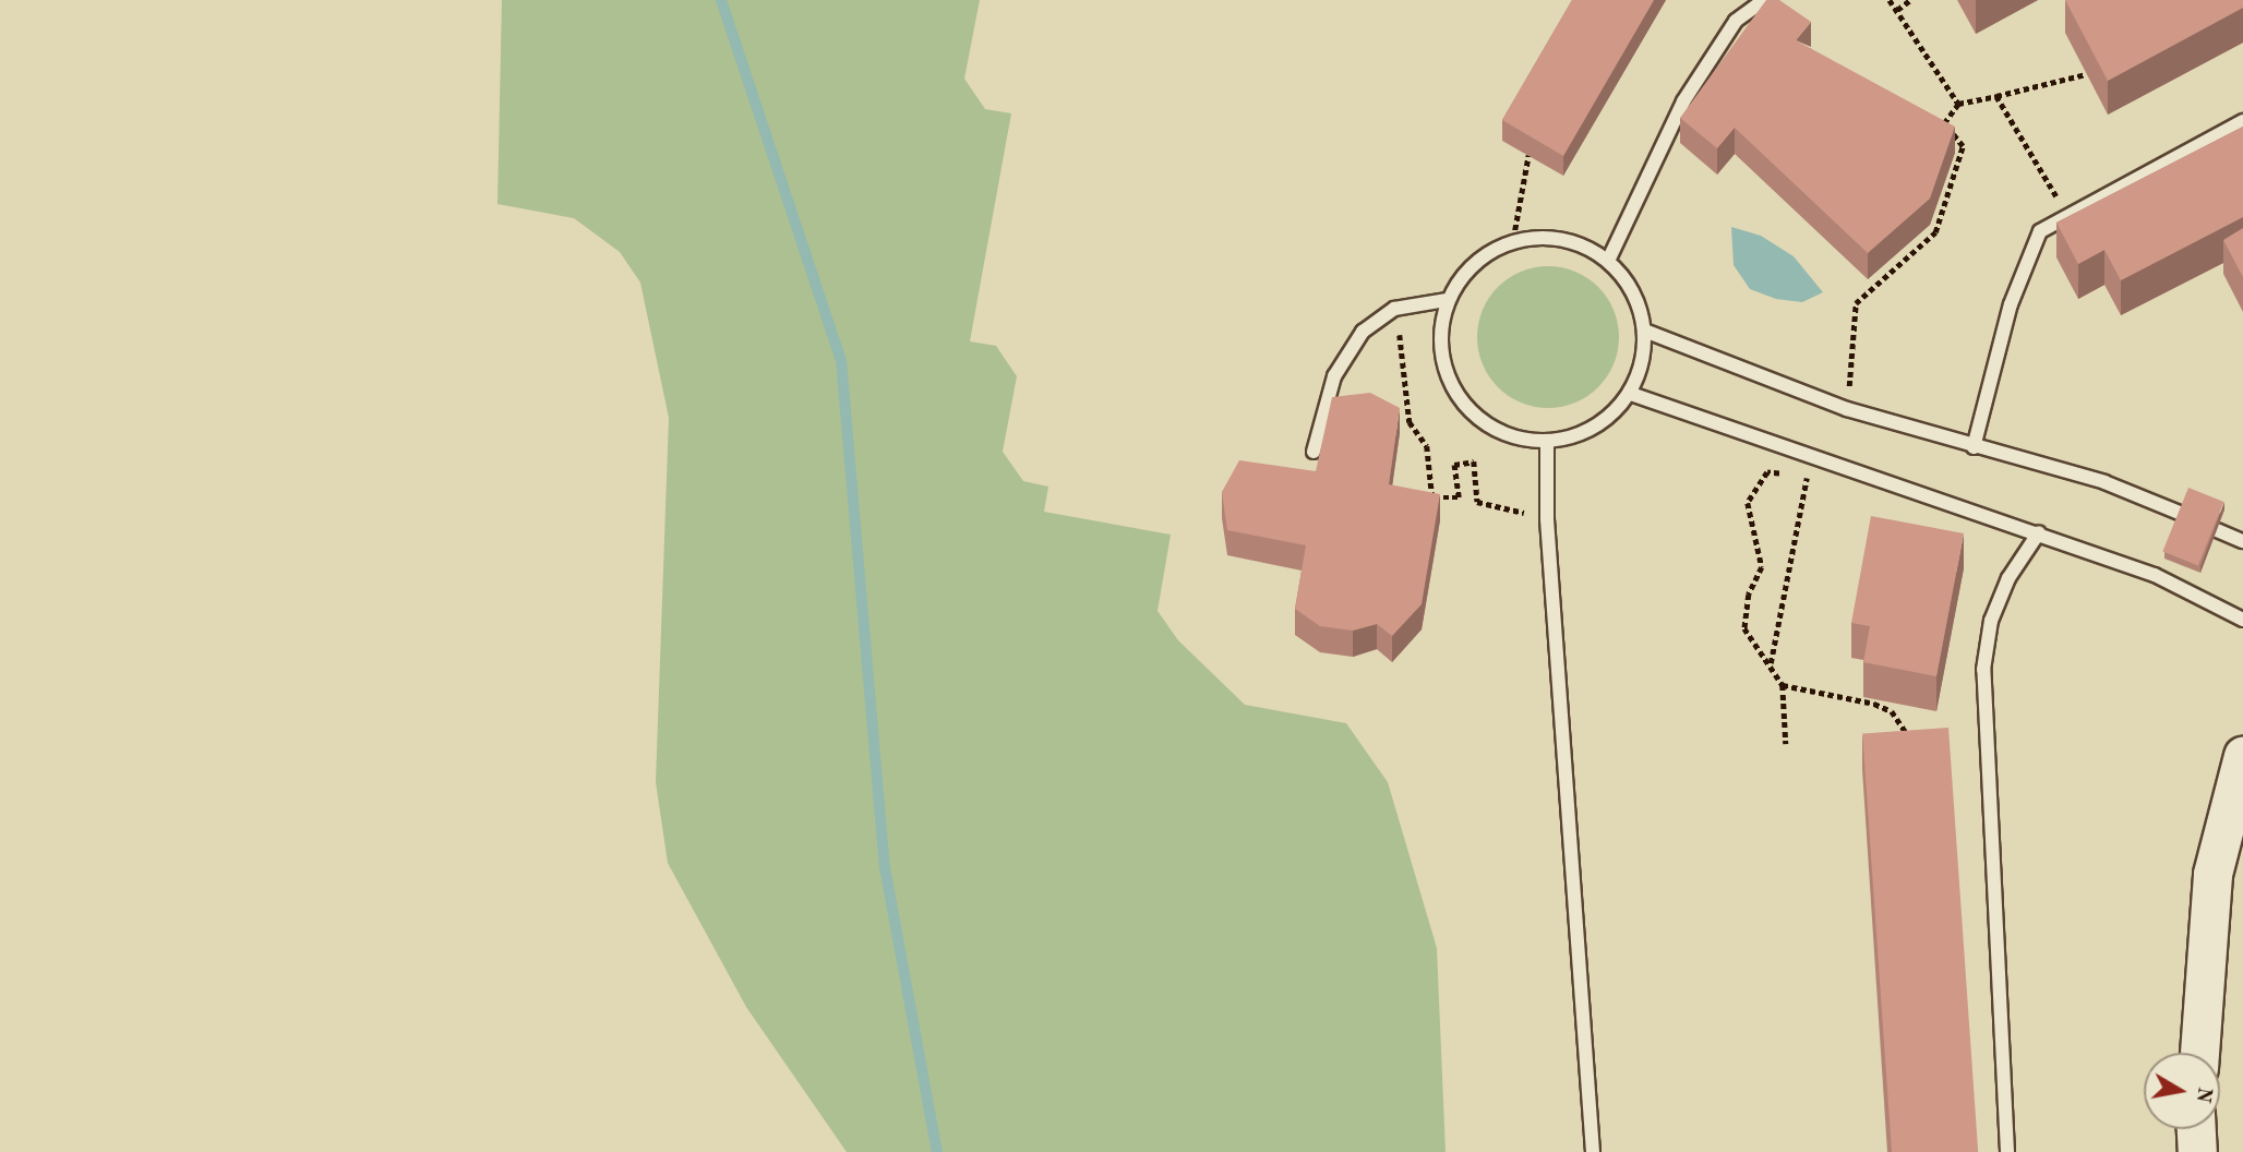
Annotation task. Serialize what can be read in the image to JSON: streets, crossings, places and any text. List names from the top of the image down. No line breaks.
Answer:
{"north":"right"}
